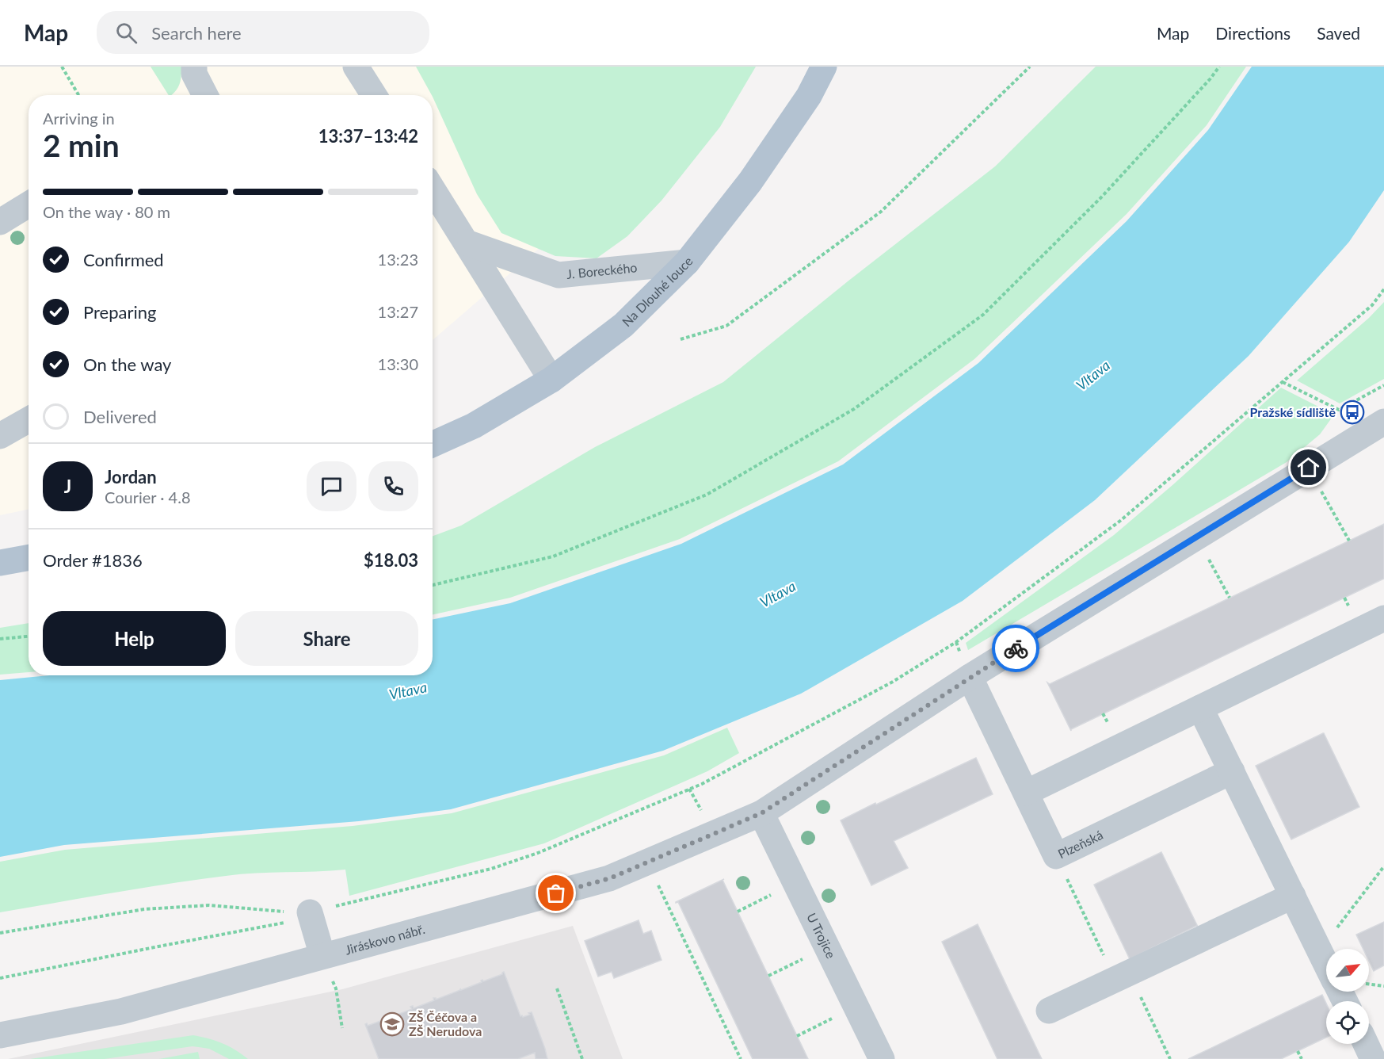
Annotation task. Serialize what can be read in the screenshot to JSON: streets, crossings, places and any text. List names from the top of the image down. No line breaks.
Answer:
{"streets":{"main road":["Na Dlouhé louce"],"street":["J. Boreckého","Plzeňská","U Trojice","Jiráskovo nábř."]},"crossings":[["J. Boreckého","Na Dlouhé louce"],["U Trojice","Jiráskovo nábř."]],"water":["Vltava"],"places":{"bus stop":["Pražské sídliště"],"school or university":["ZŠ Čéčova a ZŠ Nerudova"]},"north":"top right","page":{"header":"Map","search":"Search here","nav":["Map","Directions","Saved"],"heading":["2 min","Arriving in","13:37–13:42"],"panel":["Jordan","Courier · 4.8","Order #1836","$18.03"],"bar":"On the way · 80 m","list":[["Confirmed","13:23"],["Preparing","13:27"],["On the way","13:30"],"Delivered"],"round":"J","buttons":["Help","Share"]}}
